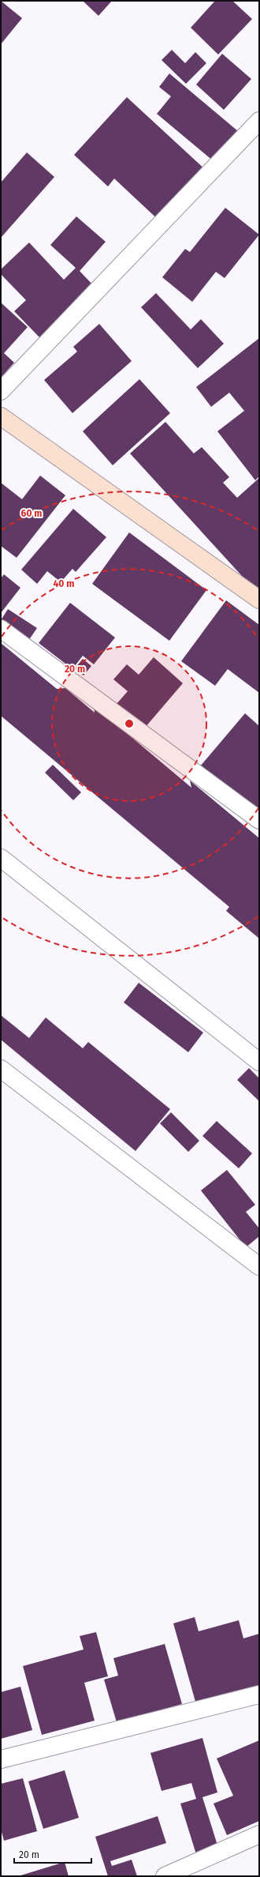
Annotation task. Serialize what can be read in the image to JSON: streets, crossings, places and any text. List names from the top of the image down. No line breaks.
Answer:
{"scale_bar":"20 m","rings":["60 m","40 m","20 m"]}
